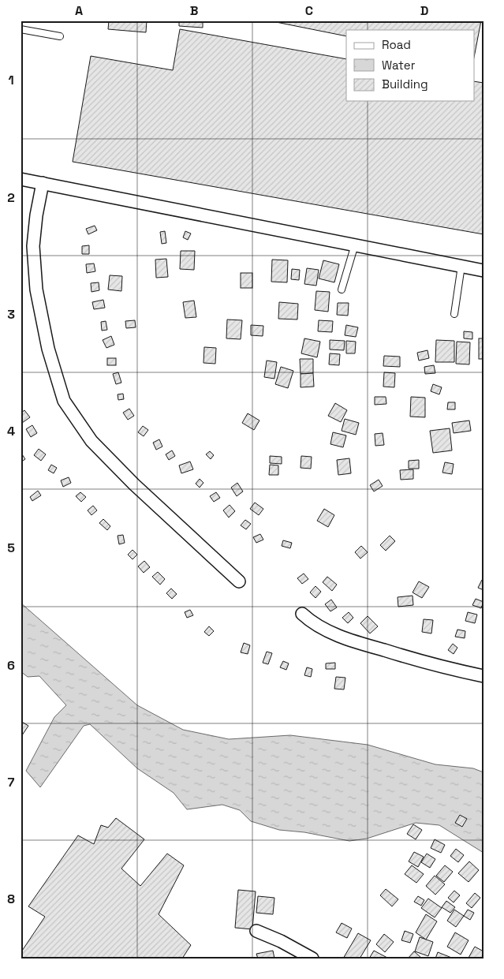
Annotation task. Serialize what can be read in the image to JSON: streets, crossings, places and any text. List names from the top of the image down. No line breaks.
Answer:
{"legend":["Road","Water","Building"],"grid":{"columns":["A","B","C","D"],"rows":["1","2","3","4","5","6","7","8"]}}
